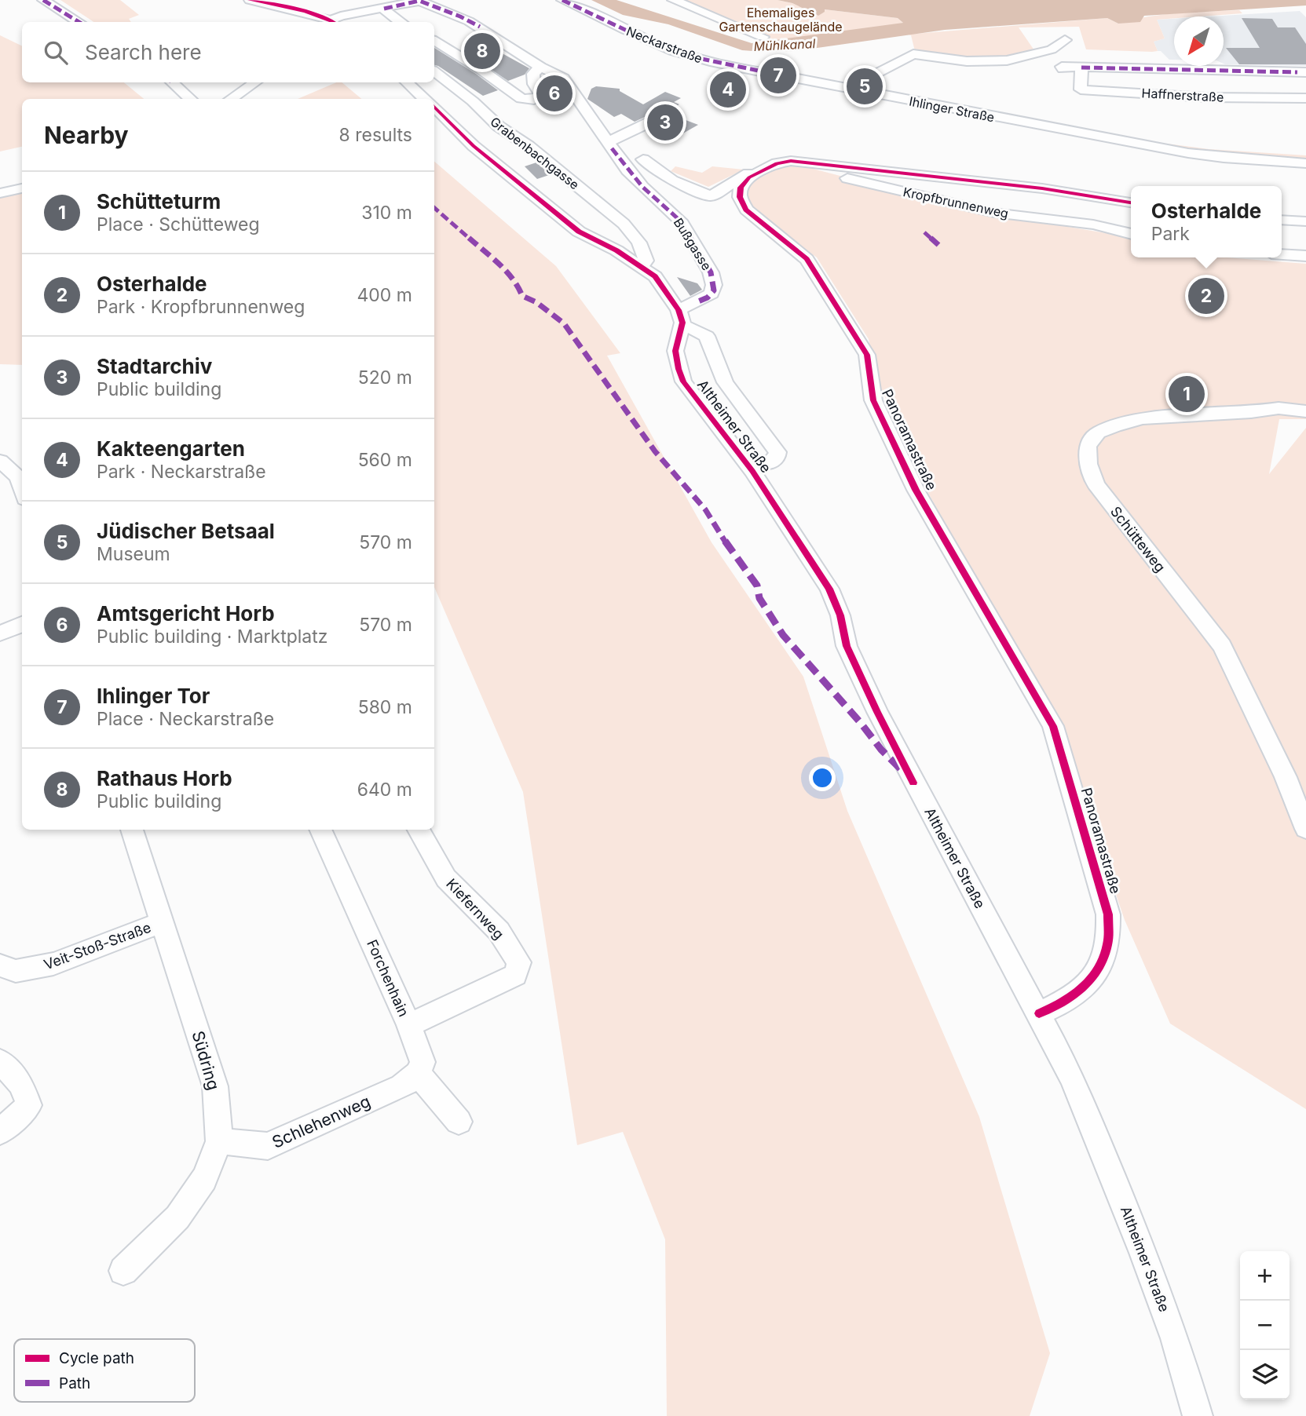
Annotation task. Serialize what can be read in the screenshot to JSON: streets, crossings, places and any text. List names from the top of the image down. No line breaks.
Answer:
{"streets":{"street":["Neckarstraße","Haffnerstraße","Ihlinger Straße","Grabenbachgasse","Kropfbrunnenweg","Bußgasse","Altheimer Straße","Panoramastraße","Schütteweg","Kiefernweg","Veit-Stoß-Straße","Forchenhain","Südring","Schlehenweg"]},"crossings":[["Grabenbachgasse","Altheimer Straße"],["Kropfbrunnenweg","Panoramastraße"],["Bußgasse","Altheimer Straße"],["Altheimer Straße","Panoramastraße"],["Kiefernweg","Forchenhain"],["Veit-Stoß-Straße","Südring"],["Forchenhain","Schlehenweg"],["Südring","Schlehenweg"]],"water":["Mühlkanal"],"parks":["Ehemaliges Gartenschaugelände"],"legend":["Cycle path","Path"],"north":"bottom left","page":{"search":"Search here","pins":["8","7","5","4","6","3","2","1"],"heading":["Nearby","8 results"],"list":[{"mark":"1","name":"Schütteturm","note":"Place · Schütteweg","value":"310 m"},{"mark":"2","name":"Osterhalde","note":"Park · Kropfbrunnenweg","value":"400 m"},{"mark":"3","name":"Stadtarchiv","note":"Public building","value":"520 m"},{"mark":"4","name":"Kakteengarten","note":"Park · Neckarstraße","value":"560 m"},{"mark":"5","name":"Jüdischer Betsaal","note":"Museum","value":"570 m"},{"mark":"6","name":"Amtsgericht Horb","note":"Public building · Marktplatz","value":"570 m"},{"mark":"7","name":"Ihlinger Tor","note":"Place · Neckarstraße","value":"580 m"},{"mark":"8","name":"Rathaus Horb","note":"Public building","value":"640 m"}],"popup":["Osterhalde","Park"],"map_buttons":["+","−"]}}
